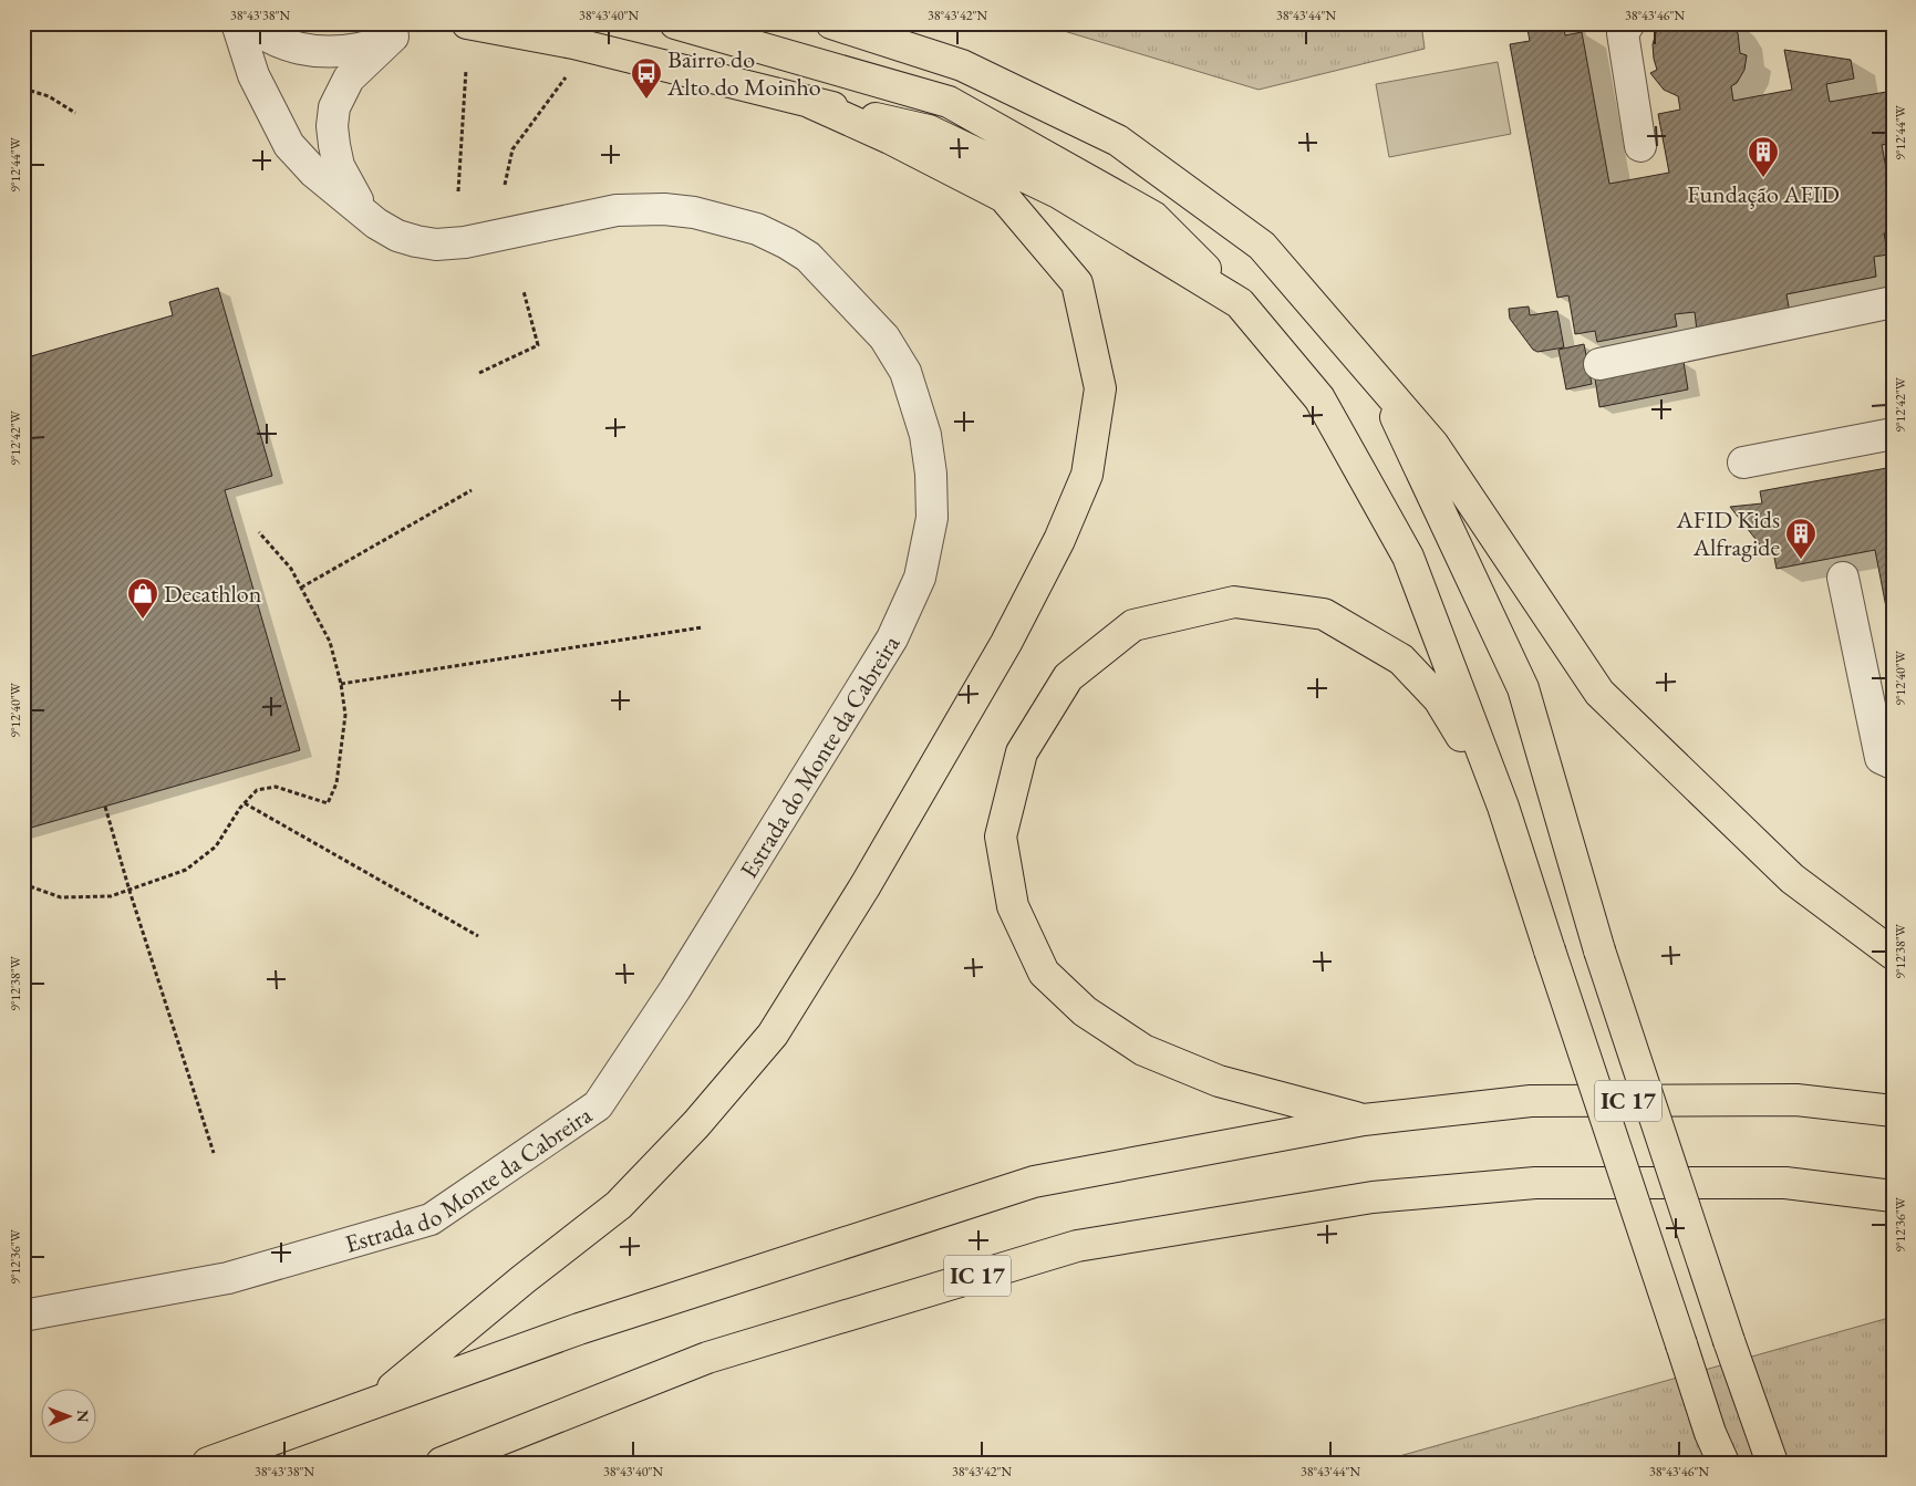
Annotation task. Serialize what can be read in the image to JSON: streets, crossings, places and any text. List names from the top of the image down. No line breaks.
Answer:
{"streets":{"highway":["IC 17"],"street":["Estrada do Monte da Cabreira"]},"places":{"bus stop":["Bairro do Alto do Moinho"],"building":["Fundação AFID","AFID Kids Alfragide"],"shop":["Decathlon"]},"north":"right","coordinates":["38°43'38\"N","38°43'40\"N","38°43'42\"N","38°43'44\"N","38°43'46\"N","9°12'44\"W","9°12'42\"W","9°12'40\"W","9°12'38\"W","9°12'36\"W"]}
